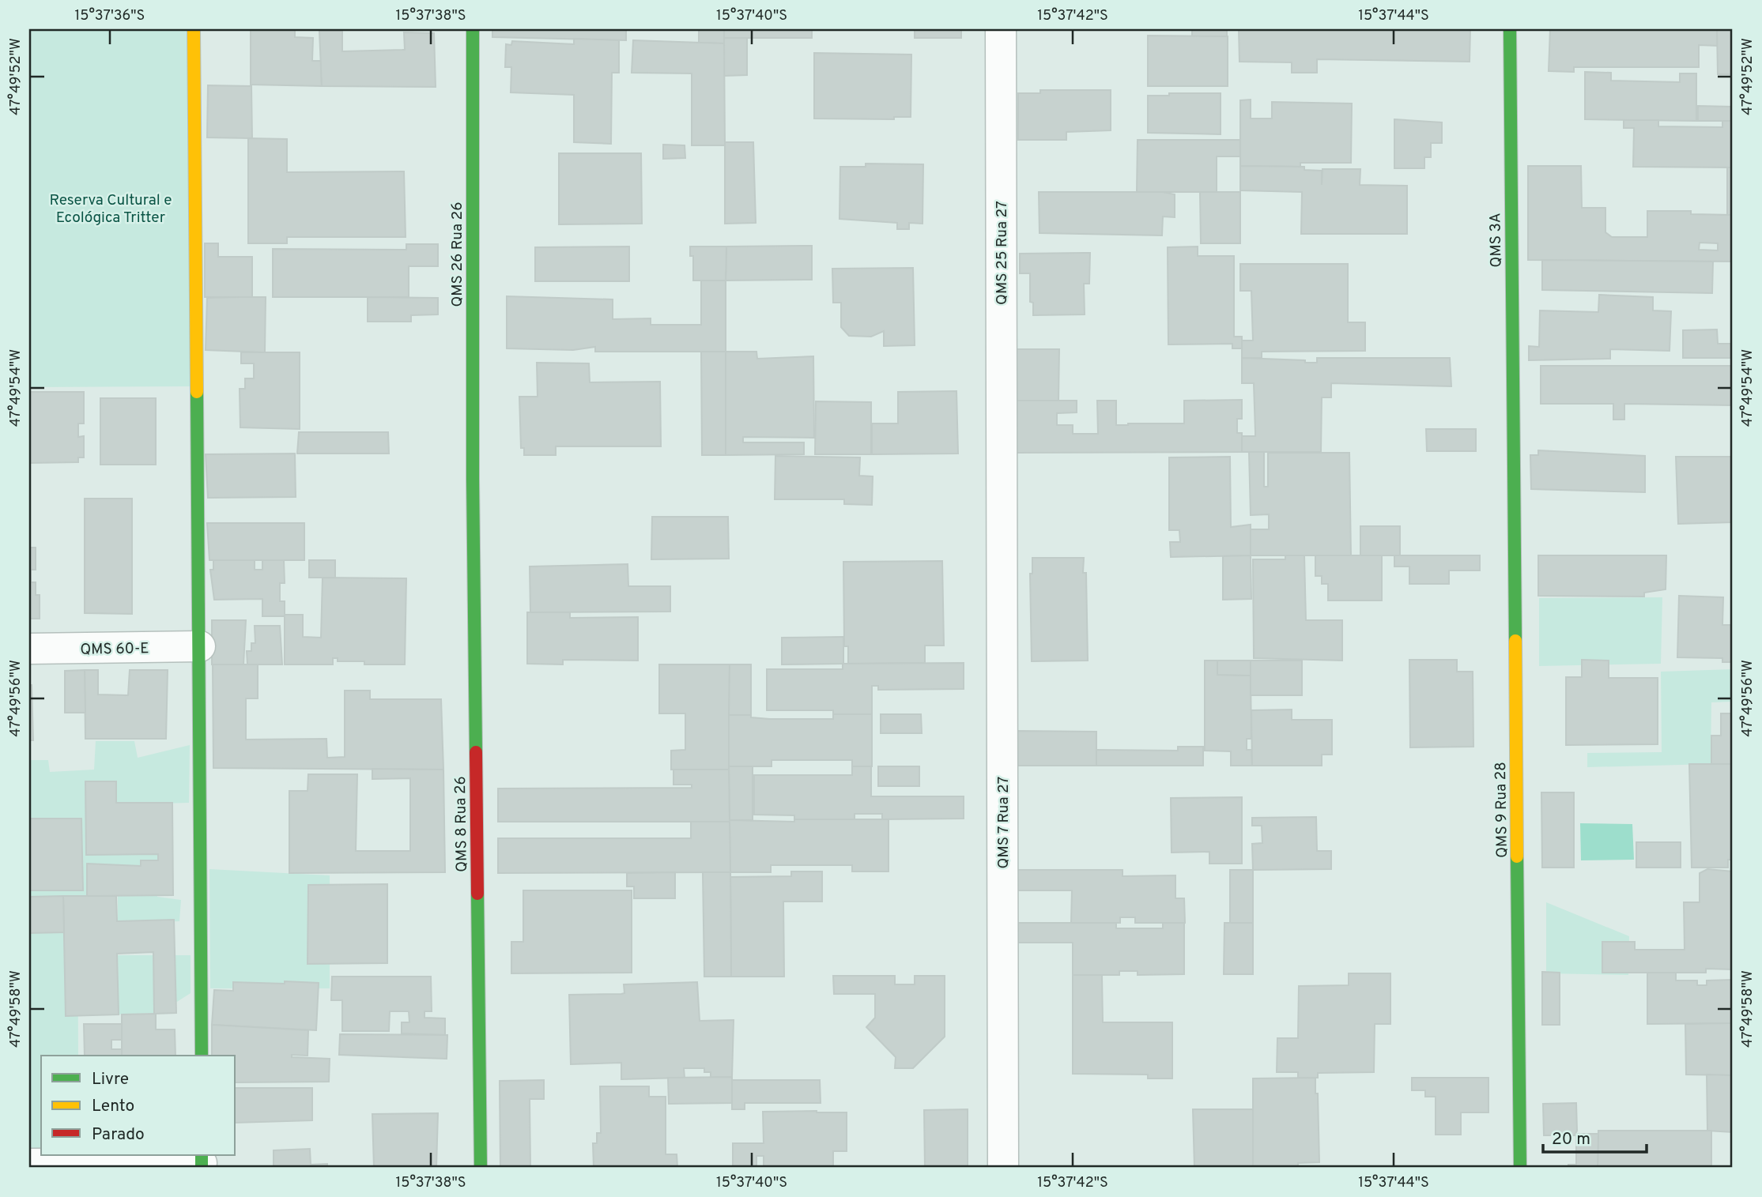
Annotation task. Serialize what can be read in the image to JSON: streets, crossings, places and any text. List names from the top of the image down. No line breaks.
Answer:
{"streets":{"street":["QMS 3A","QMS 25 Rua 27","QMS 26 Rua 26","QMS 60-E","QMS 9 Rua 28","QMS 7 Rua 27","QMS 8 Rua 26"]},"crossings":[["QMS 3A","QMS 9 Rua 28"],["QMS 25 Rua 27","QMS 7 Rua 27"],["QMS 26 Rua 26","QMS 8 Rua 26"]],"parks":["Reserva Cultural e Ecológica Tritter"],"legend":["Livre","Lento","Parado"],"scale_bar":"20 m","coordinates":["15°37'36\"S","15°37'38\"S","15°37'40\"S","15°37'42\"S","15°37'44\"S","47°49'52\"W","47°49'54\"W","47°49'56\"W","47°49'58\"W"]}
